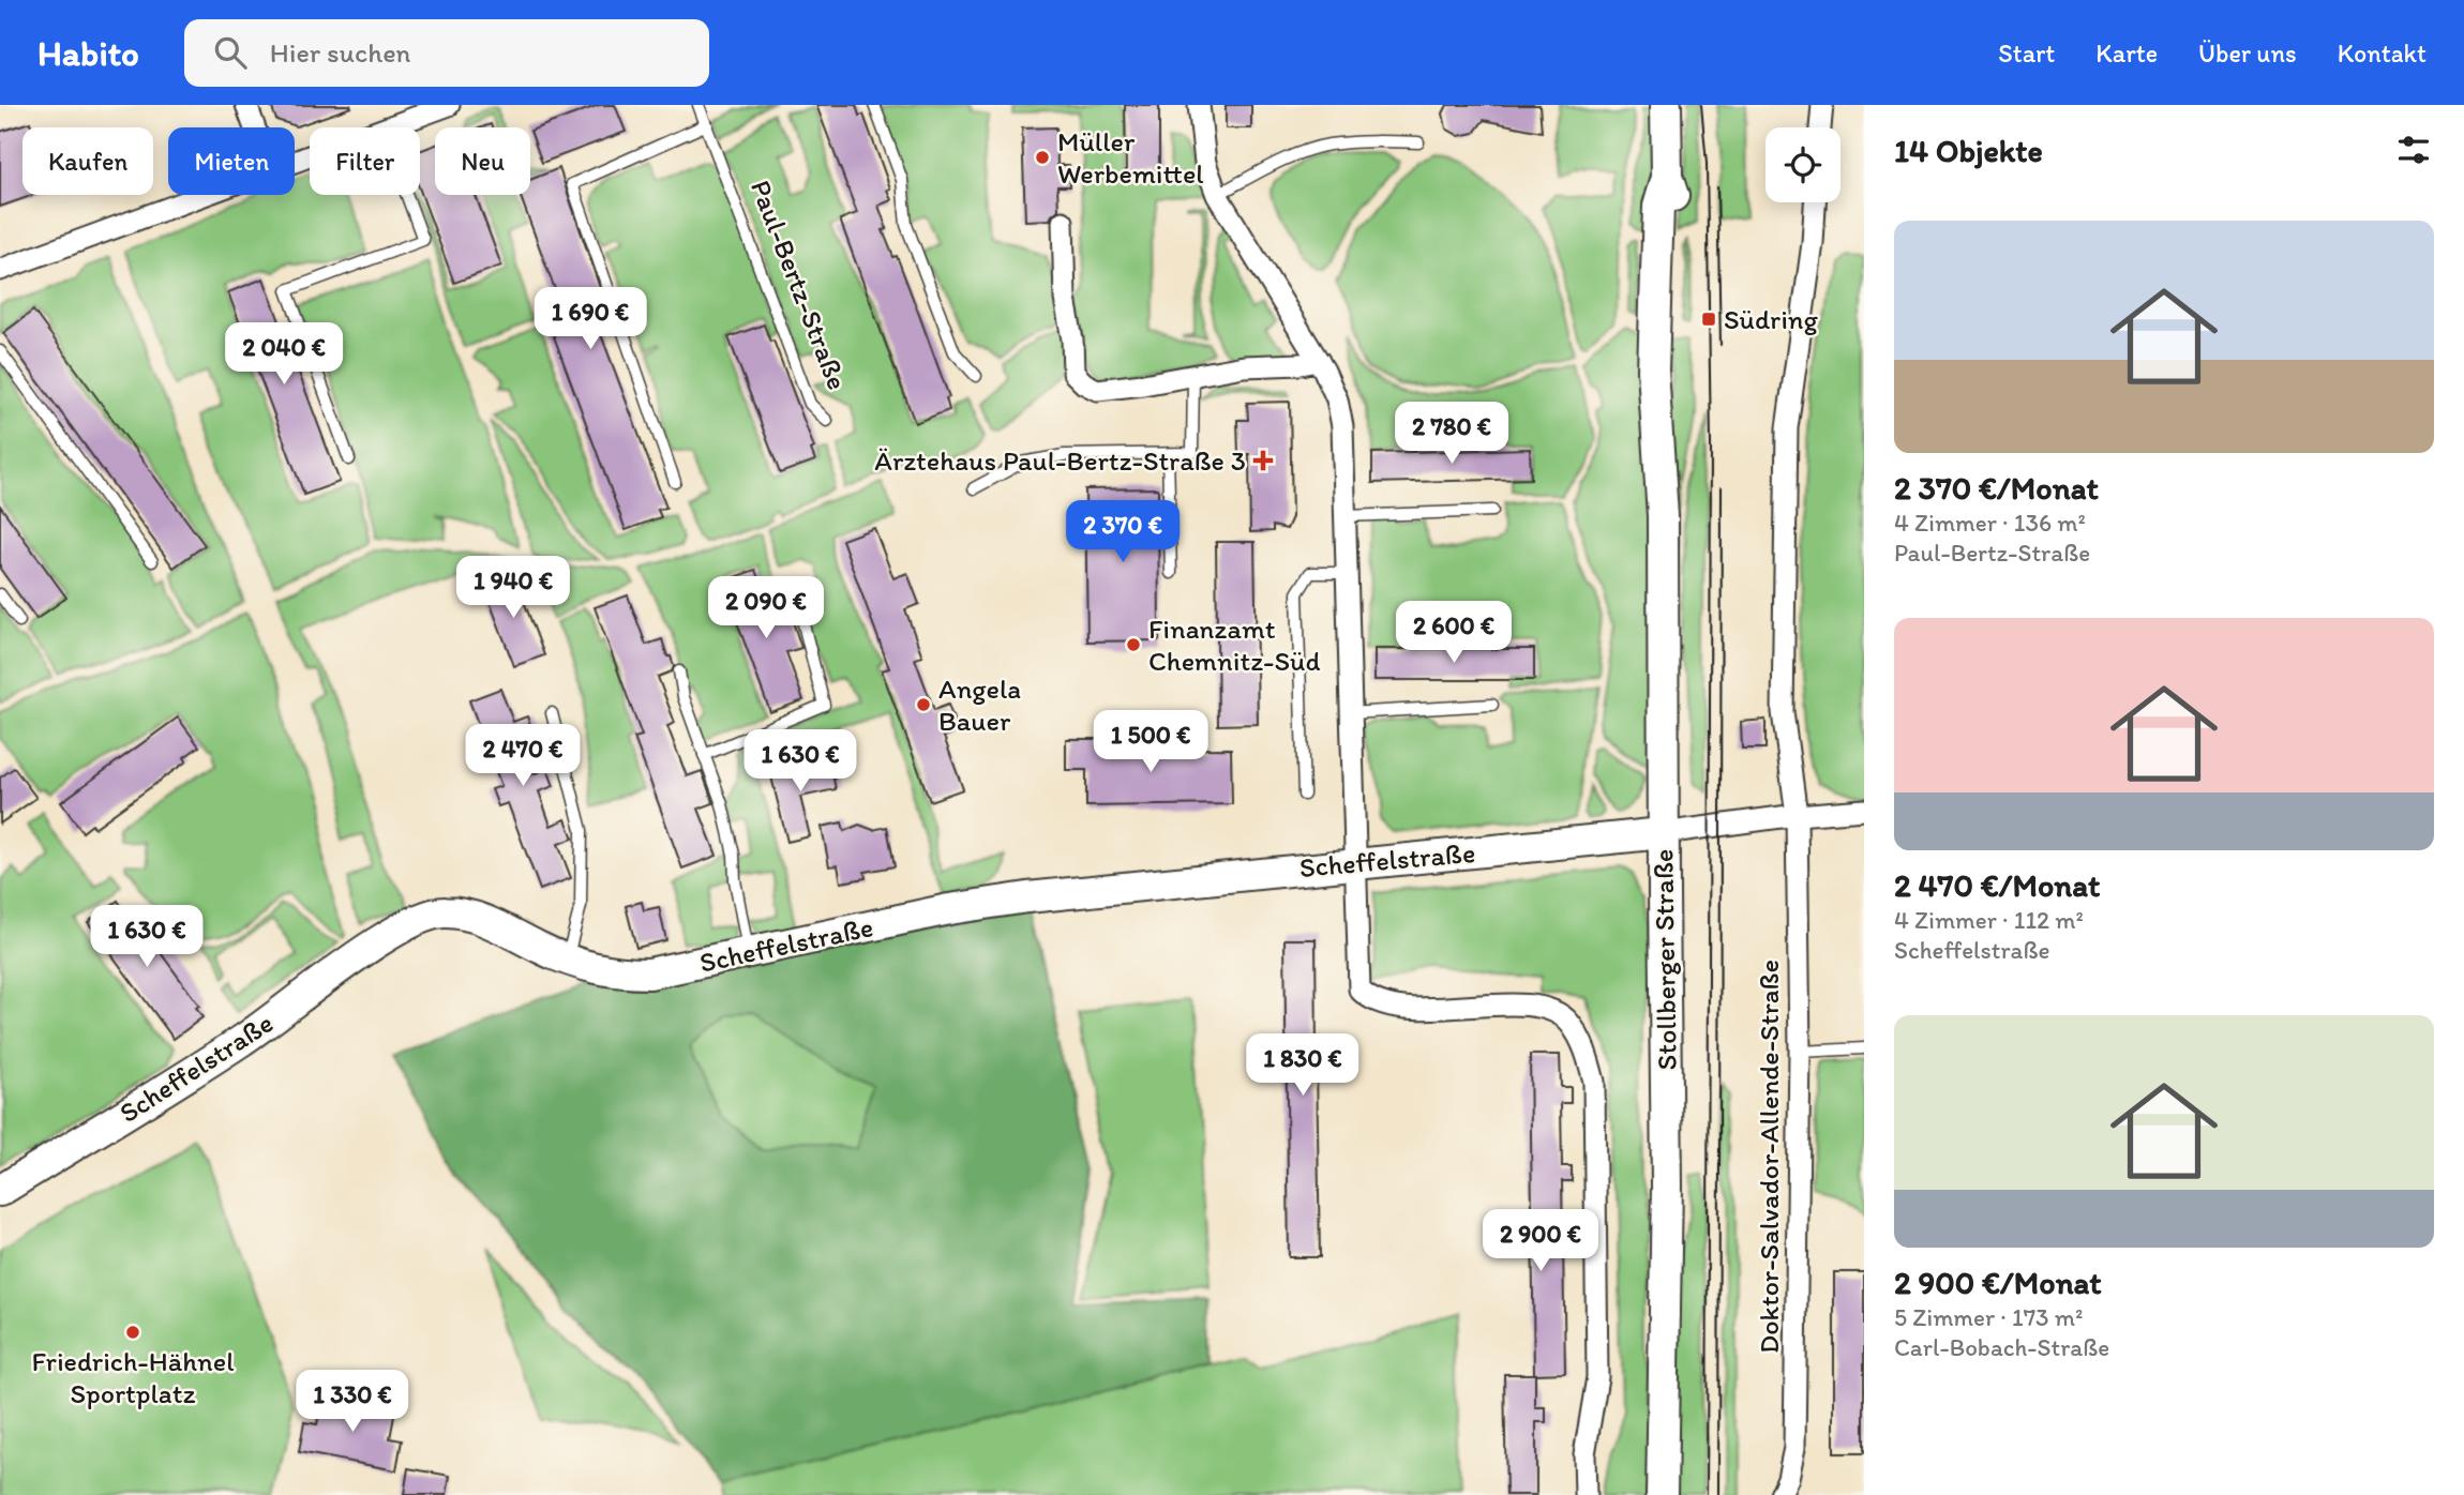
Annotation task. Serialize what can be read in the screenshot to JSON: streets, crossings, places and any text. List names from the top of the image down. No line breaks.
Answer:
{"streets":{"main road":["Scheffelstraße","Stollberger Straße"],"street":["Doktor-Salvador-Allende-Straße"],"lane":["Paul-Bertz-Straße"]},"crossings":[["Scheffelstraße","Stollberger Straße"]],"places":{"other":["Müller Werbemittel","Finanzamt Chemnitz-Süd","Angela Bauer","Friedrich-Hähnel Sportplatz"],"transit":["Südring"],"health":["Ärztehaus Paul-Bertz-Straße 3"]},"page":{"header":"Habito","search":"Hier suchen","nav":["Start","Karte","Über uns","Kontakt"],"heading":"14 Objekte","chip":["Kaufen","Mieten","Filter","Neu"],"list":[{"name":"2 370 €/Monat","note":"4 Zimmer · 136 m² · Paul-Bertz-Straße"},{"name":"2 470 €/Monat","note":"4 Zimmer · 112 m² · Scheffelstraße"},{"name":"2 900 €/Monat","note":"5 Zimmer · 173 m² · Carl-Bobach-Straße"}],"price":["1 690 €","2 040 €","2 780 €","2 370 €","1 940 €","2 090 €","2 600 €","1 500 €","2 470 €","1 630 €","1 630 €","1 830 €","2 900 €","1 330 €"]}}
